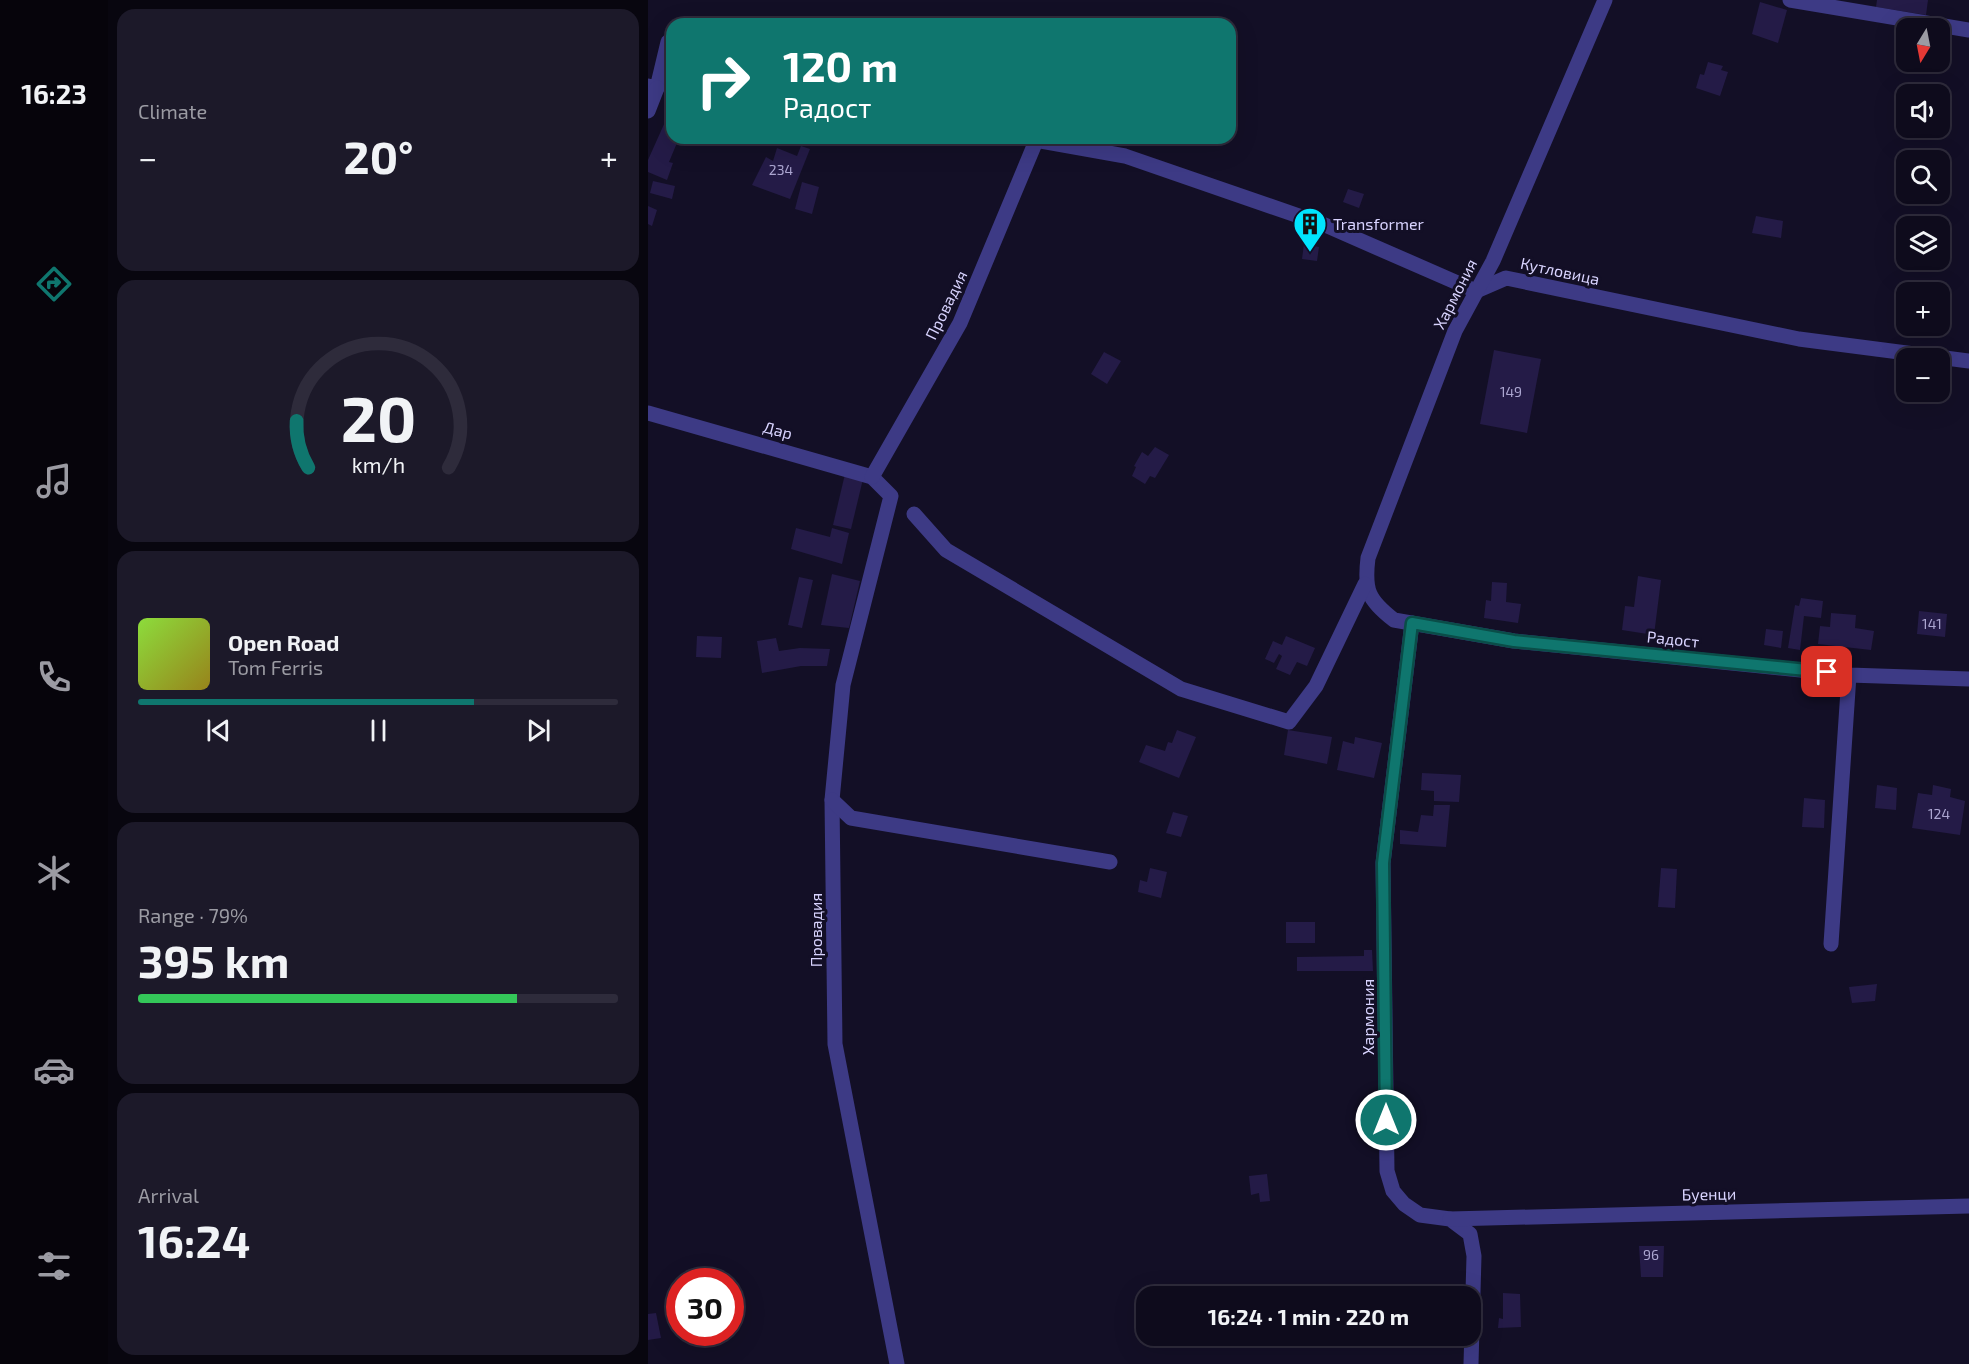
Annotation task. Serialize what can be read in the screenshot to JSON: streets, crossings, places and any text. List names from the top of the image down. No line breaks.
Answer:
{"streets":{"street":["Кутловица","Хармония","Провадия","Дар","Радост","Буенци"]},"crossings":[["Кутловица","Хармония"],["Хармония","Радост"],["Хармония","Буенци"],["Провадия","Дар"]],"places":{"building":["Transformer"]},"house_numbers":["234","149","141","124","96"],"north":"bottom","page":{"tabs":"16:23","tile":["Climate",["Range · 79%","395 km"],["Arrival","16:24"]],"map_buttons":["+","−"],"turn":["120 m","Радост"],"heat":["−","20°","+"],"song":["Open Road","Tom Ferris"],"limit":"30","trip":"16:24 · 1 min · 220 m","gauge":["20","km/h"]}}
